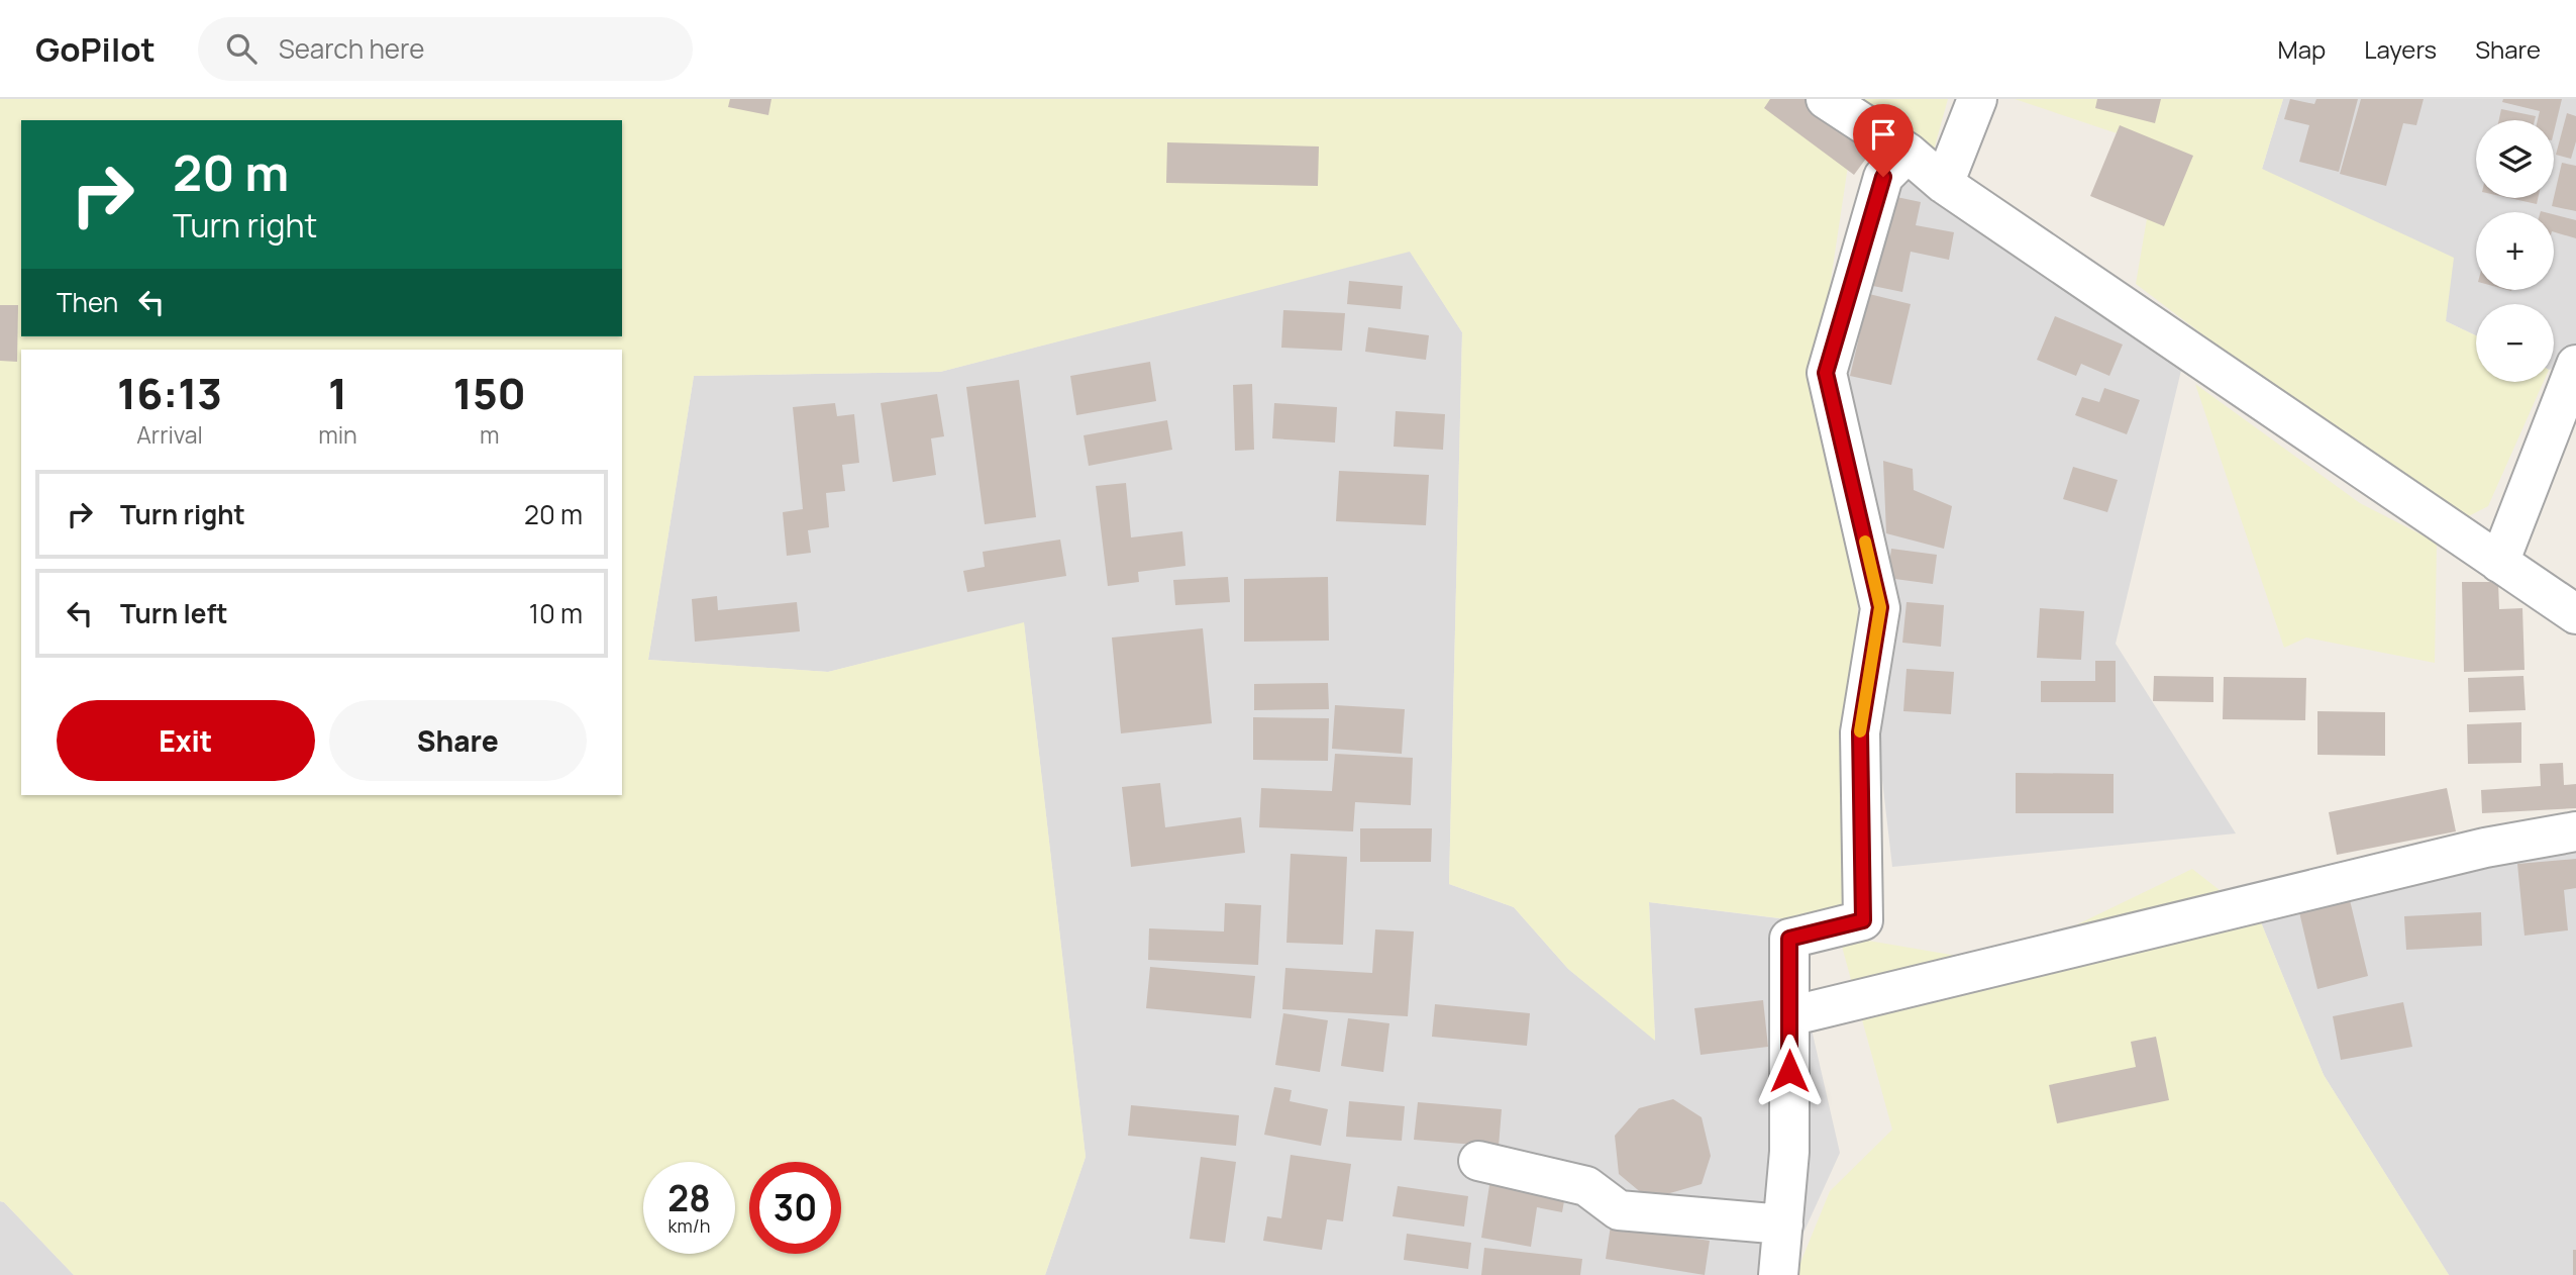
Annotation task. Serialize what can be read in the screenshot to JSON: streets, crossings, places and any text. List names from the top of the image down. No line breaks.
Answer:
{"page":{"header":"GoPilot","search":"Search here","nav":["Map","Layers","Share"],"map_buttons":["+","−"],"turn":["20 m","Turn right"],"then":"Then","eta":["16:13","Arrival","1","min","150","m"],"list":[{"name":"Turn right","value":"20 m"},{"name":"Turn left","value":"10 m"}],"buttons":["Exit","Share"],"speed":"28 km/h","limit":"30"}}
